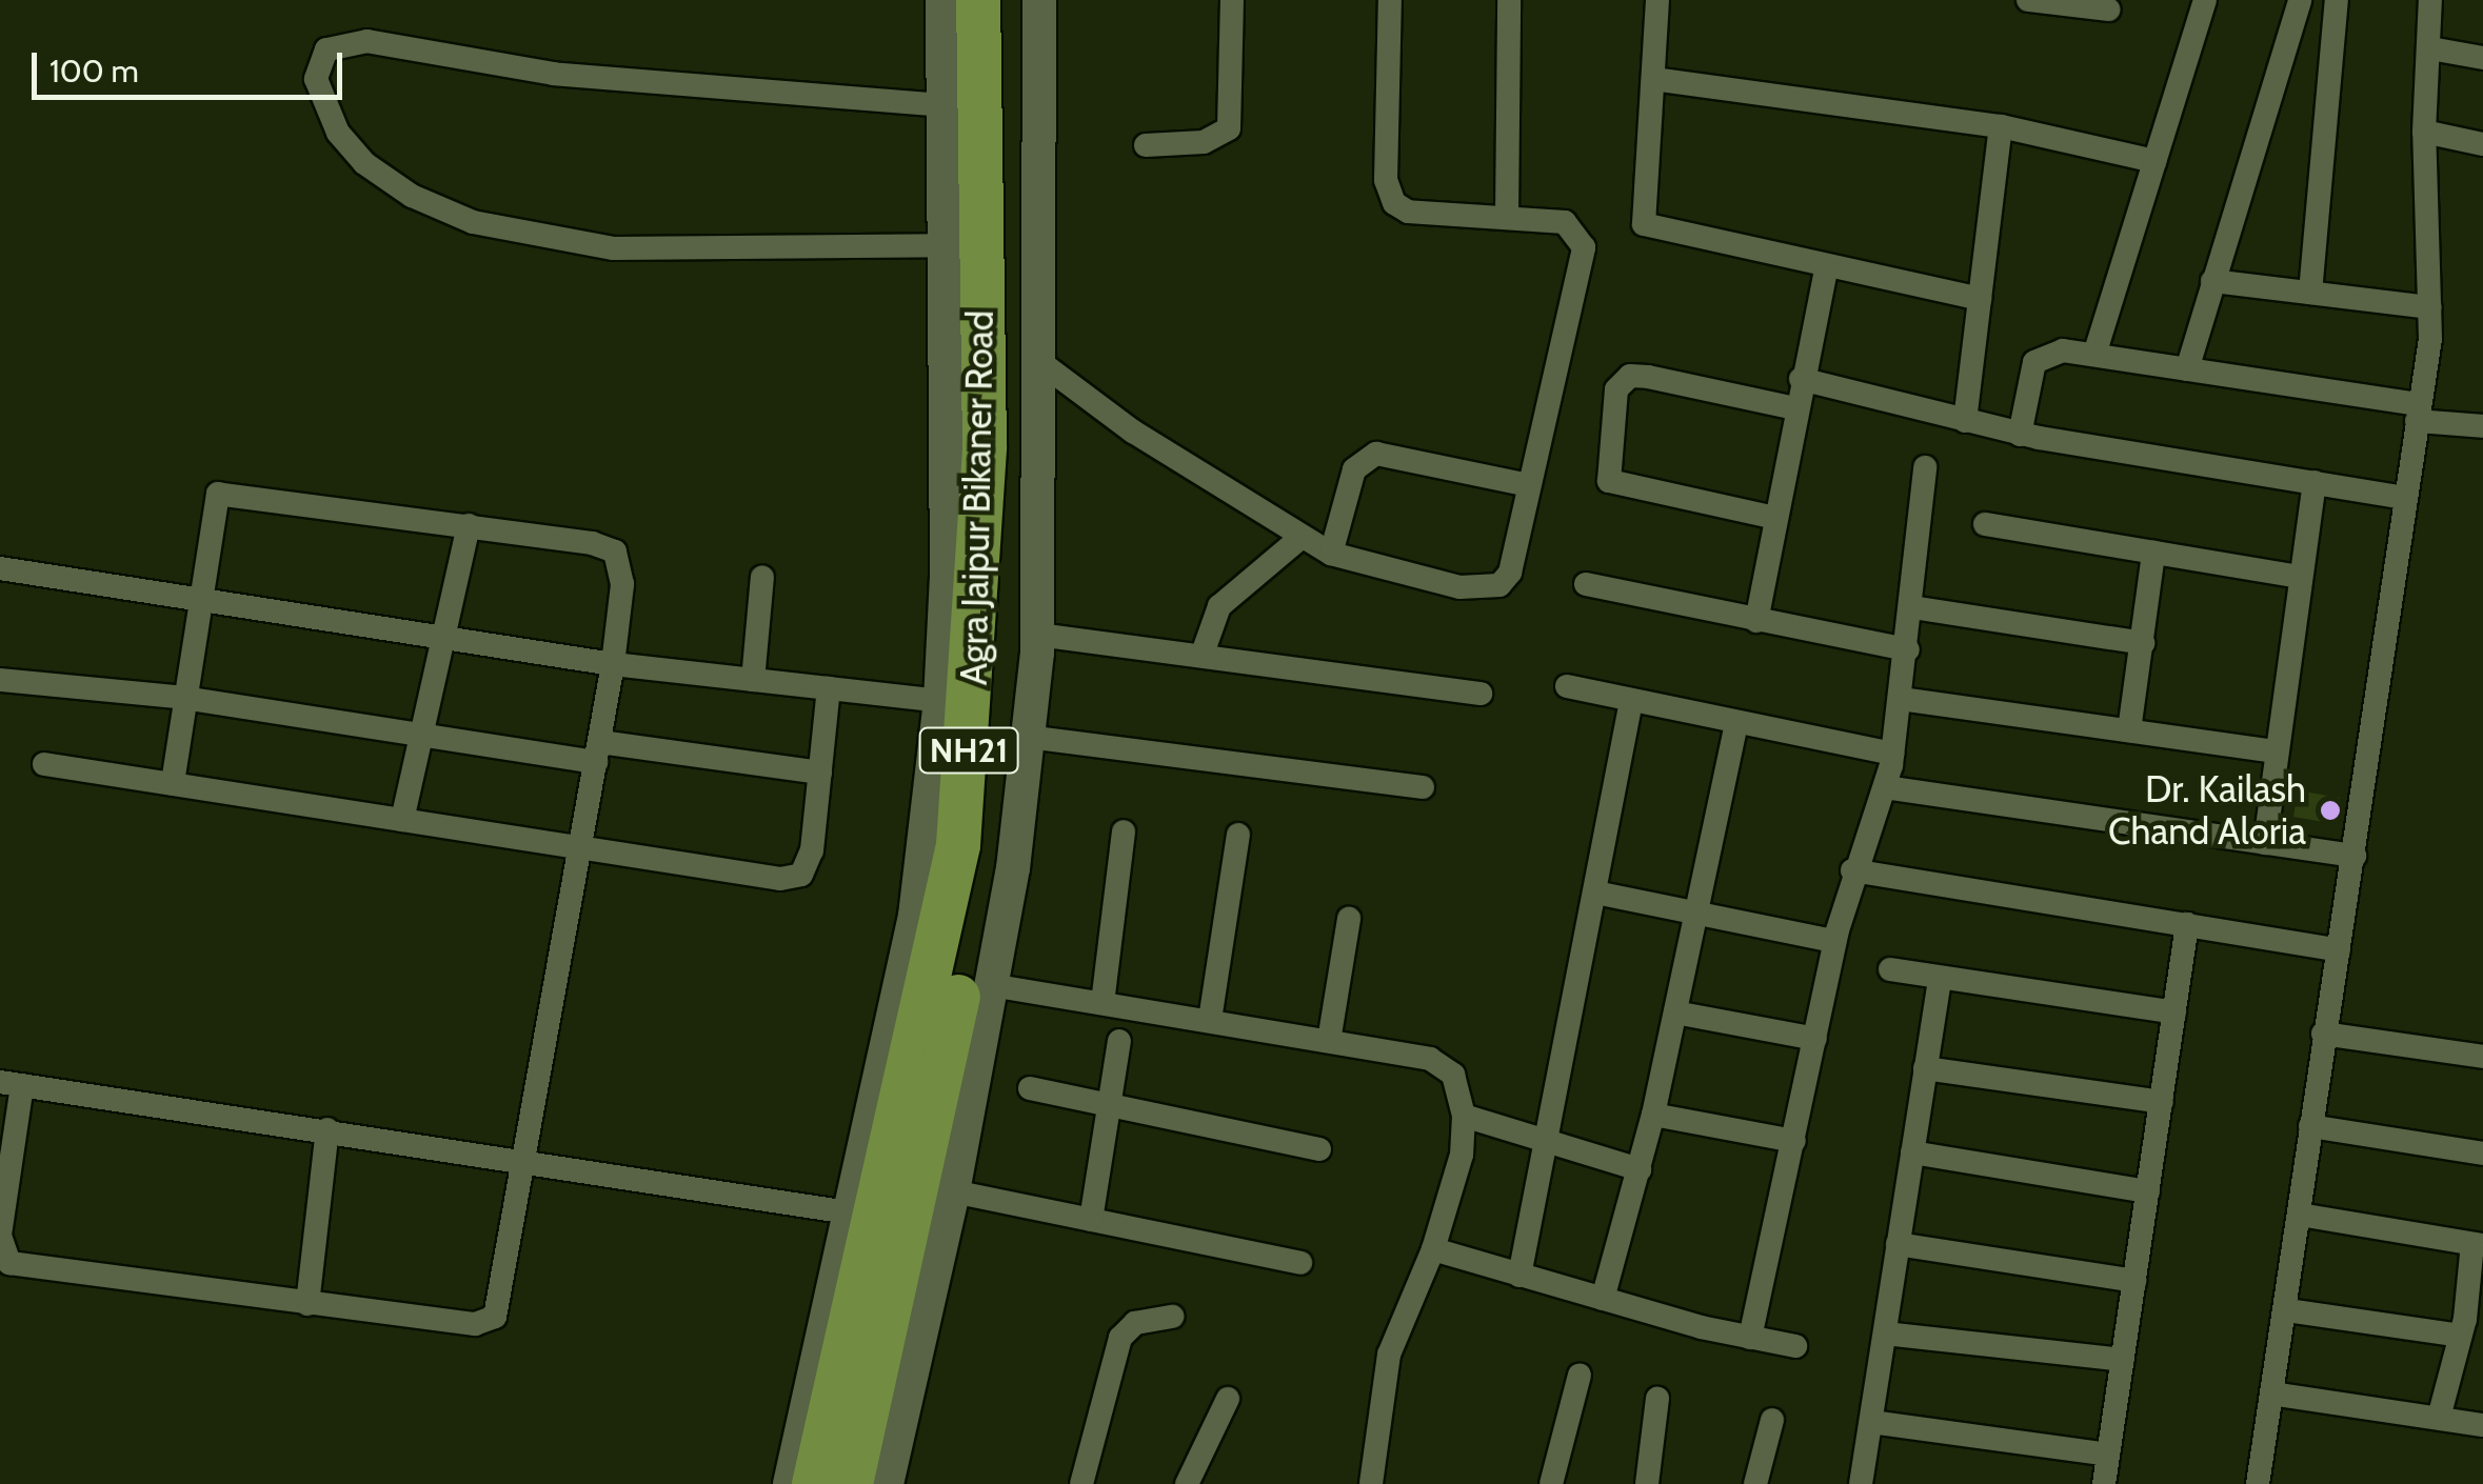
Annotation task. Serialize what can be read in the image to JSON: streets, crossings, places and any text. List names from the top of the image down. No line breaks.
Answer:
{"streets":{"highway":["Agra Jaipur Bikaner Road","NH21"]},"places":["Dr. Kailash Chand Aloria"],"scale_bar":"100 m"}
